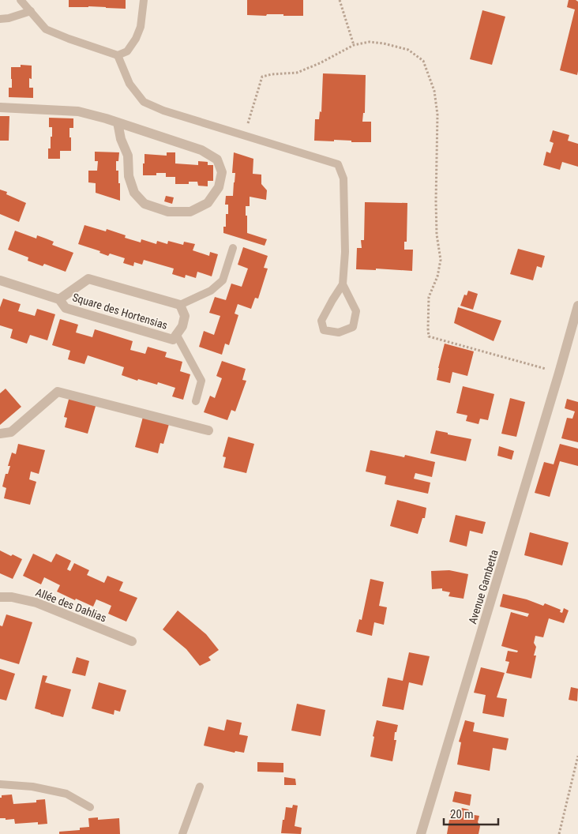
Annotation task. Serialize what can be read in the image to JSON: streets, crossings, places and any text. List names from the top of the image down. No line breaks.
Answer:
{"streets":{"street":["Square des Hortensias","Avenue Gambetta","Allée des Dahlias"]},"scale_bar":"20 m"}
